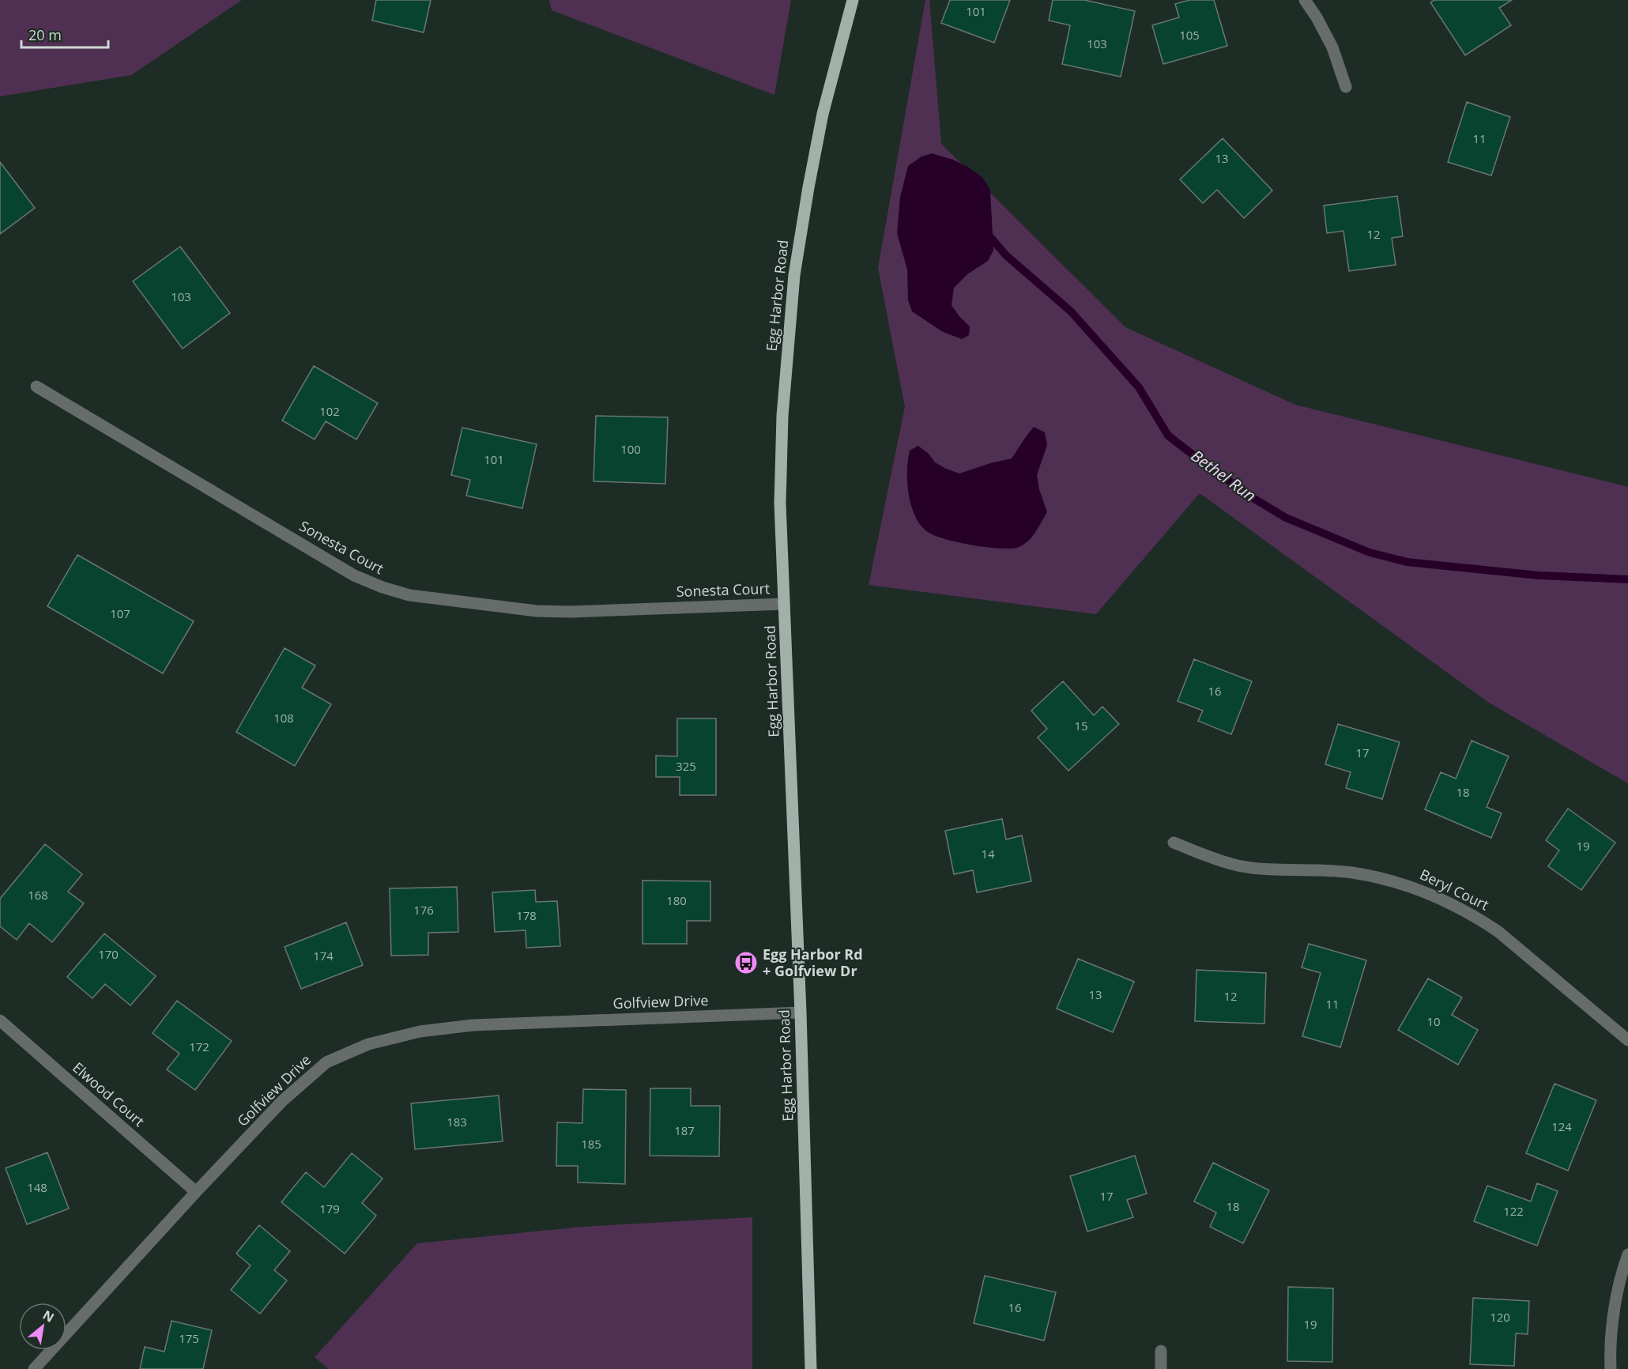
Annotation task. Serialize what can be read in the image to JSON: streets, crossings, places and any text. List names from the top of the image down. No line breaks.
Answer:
{"streets":{"main road":["Egg Harbor Road"],"street":["Sonesta Court","Beryl Court","Golfview Drive","Elwood Court"]},"crossings":[["Egg Harbor Road","Sonesta Court"],["Egg Harbor Road","Golfview Drive"],["Golfview Drive","Elwood Court"]],"water":["Bethel Run"],"places":{"bus stop":["Egg Harbor Rd + Golfview Dr"]},"house_numbers":["101","105","103","11","13","12","103","102","100","101","107","16","108","15","17","325","18","19","14","168","180","176","178","170","174","13","12","11","10","172","183","124","187","185","148","17","18","179","122","16","120","19","175"],"scale_bar":"20 m","north":"top right"}
